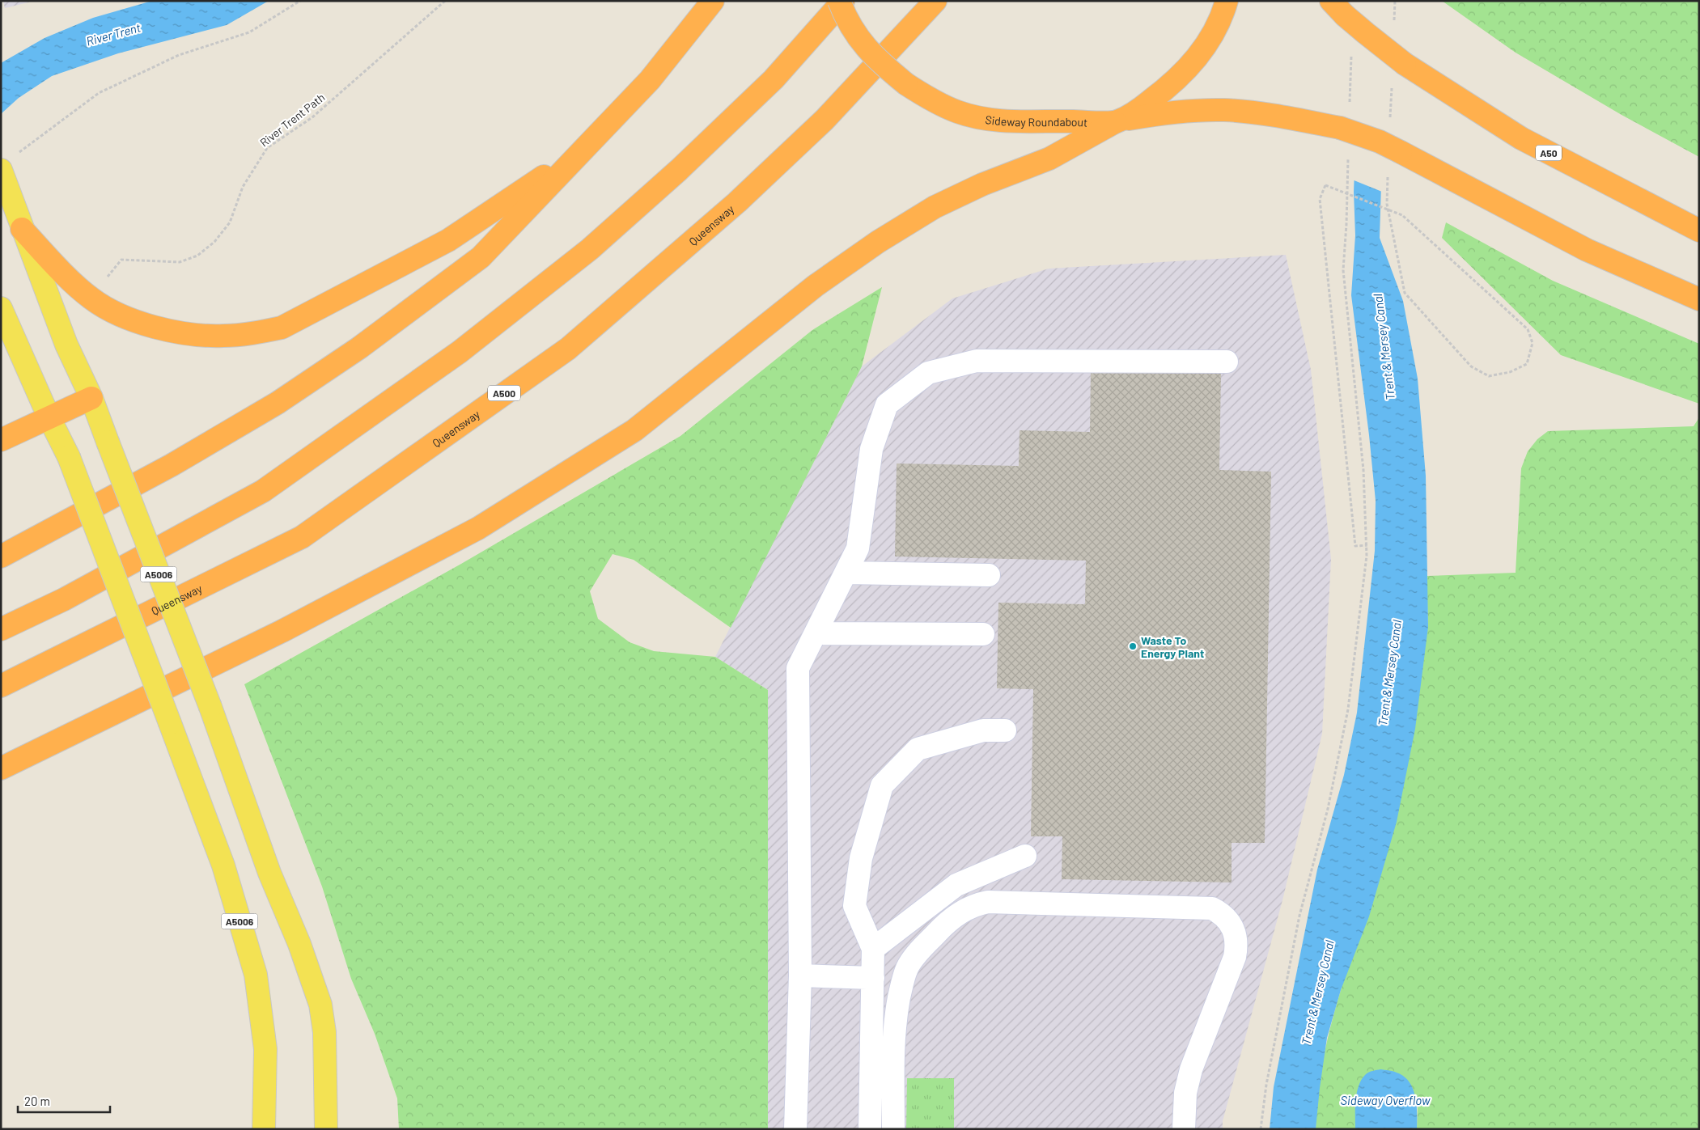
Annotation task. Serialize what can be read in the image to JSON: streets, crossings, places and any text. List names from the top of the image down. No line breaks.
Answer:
{"streets":{"highway":["Sideway Roundabout","A50","Queensway","A500"],"main road":["A5006"],"path":["River Trent Path"]},"water":["River Trent","Trent & Mersey Canal","Sideway Overflow"],"places":["Waste To Energy Plant"],"scale_bar":"20 m"}
